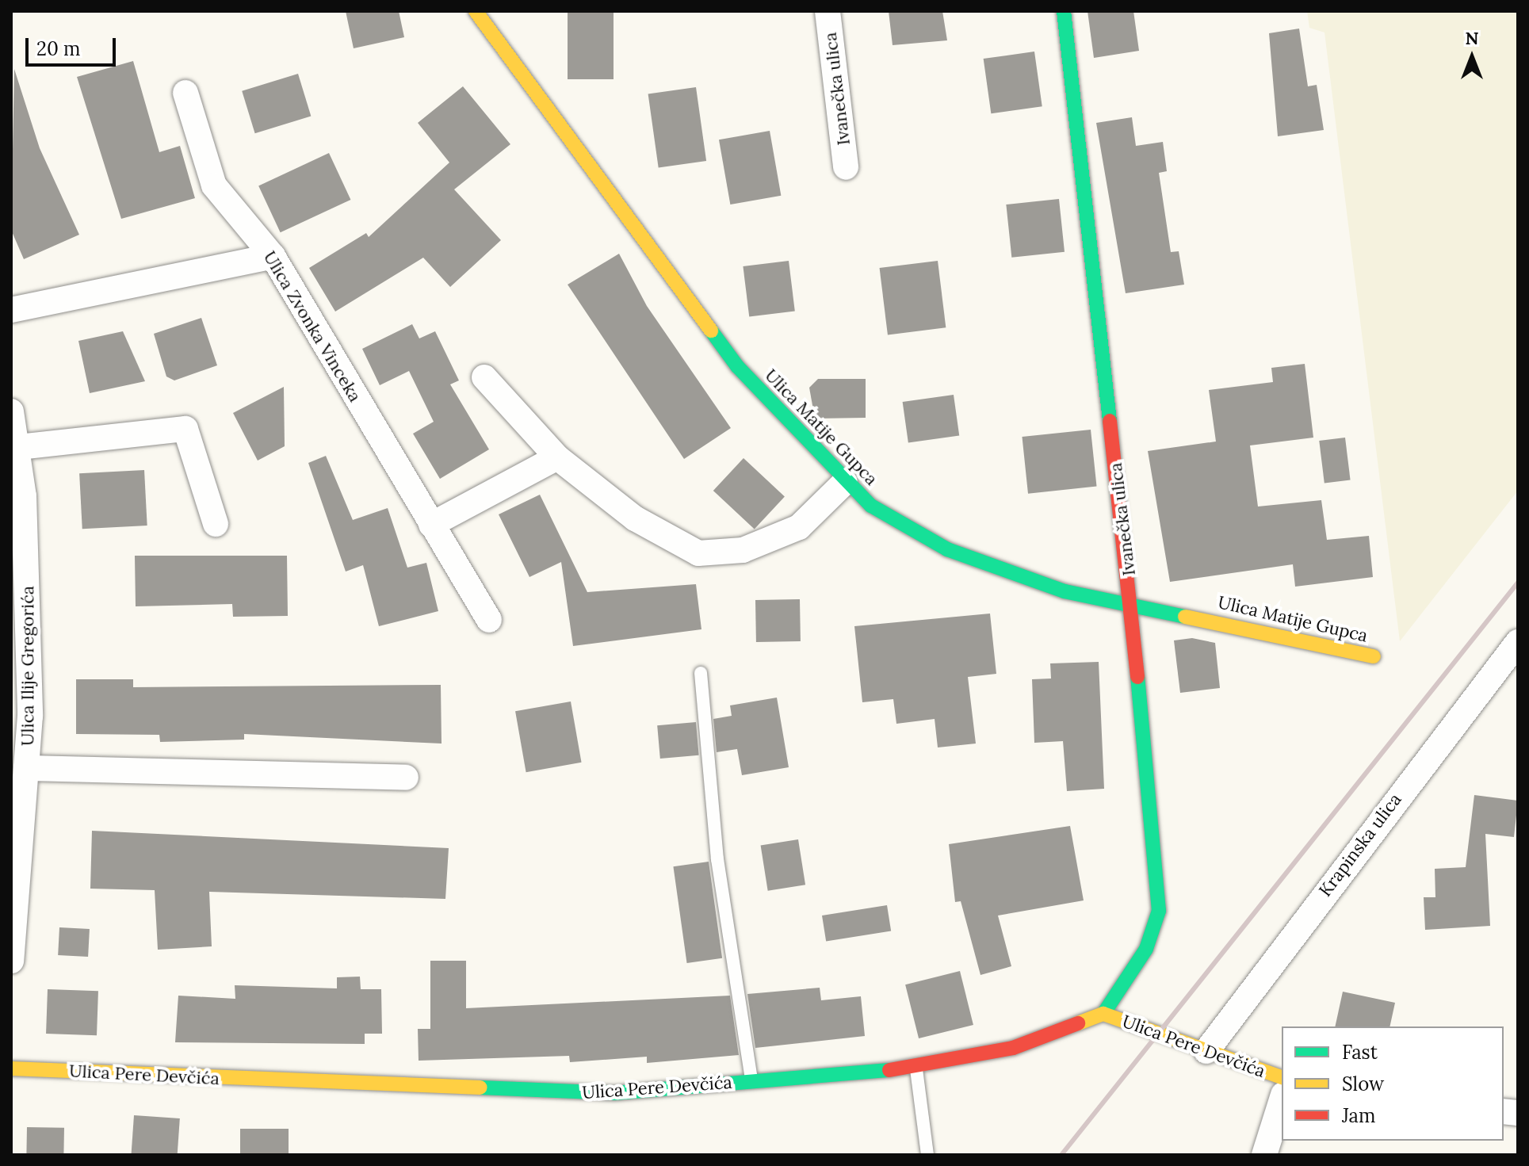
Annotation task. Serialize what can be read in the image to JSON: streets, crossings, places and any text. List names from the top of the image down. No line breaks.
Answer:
{"streets":{"street":["Ivanečka ulica","Ulica Zvonka Vinceka","Ulica Matije Gupca","Ulica Ilije Gregorića","Krapinska ulica","Ulica Pere Devčića"]},"crossings":[["Ivanečka ulica","Ulica Matije Gupca"],["Ivanečka ulica","Ulica Pere Devčića"],["Krapinska ulica","Ulica Pere Devčića"]],"legend":["Fast","Slow","Jam"],"scale_bar":"20 m","north":"top"}
